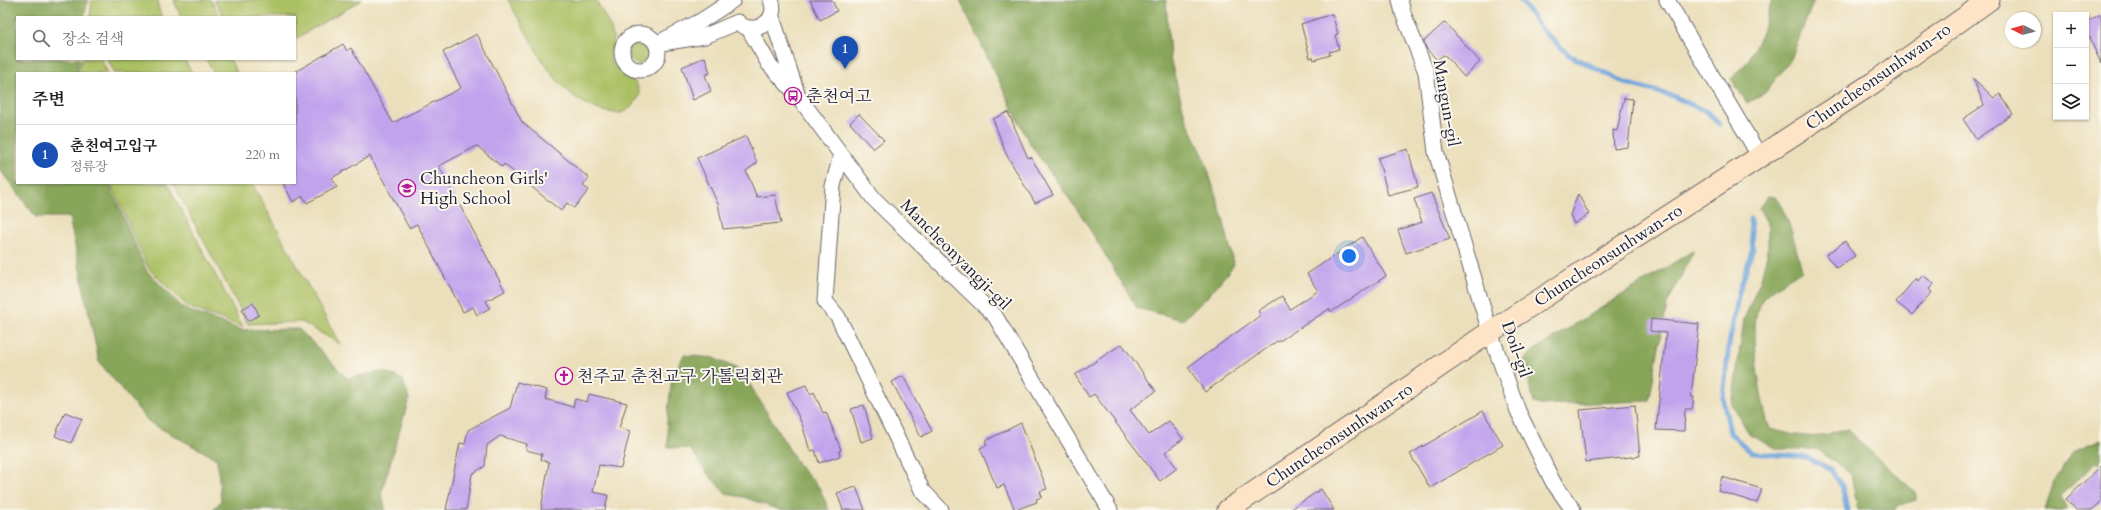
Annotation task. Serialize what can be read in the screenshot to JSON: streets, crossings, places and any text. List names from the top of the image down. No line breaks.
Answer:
{"streets":{"street":["Chuncheonsunhwan-ro","Mangun-gil","Mancheonyangji-gil","Doil-gil"]},"crossings":[["Chuncheonsunhwan-ro","Doil-gil"],["Mangun-gil","Doil-gil"]],"places":{"bus stop":["춘천여고"],"school or university":["Chuncheon Girls' High School"],"church":["천주교 춘천교구 가톨릭회관"]},"north":"left","page":{"map_buttons":["+","−"],"search":"장소 검색","pins":"1","heading":"주변","list":[{"mark":"1","name":"춘천여고입구","note":"정류장","value":"220 m"}]}}
